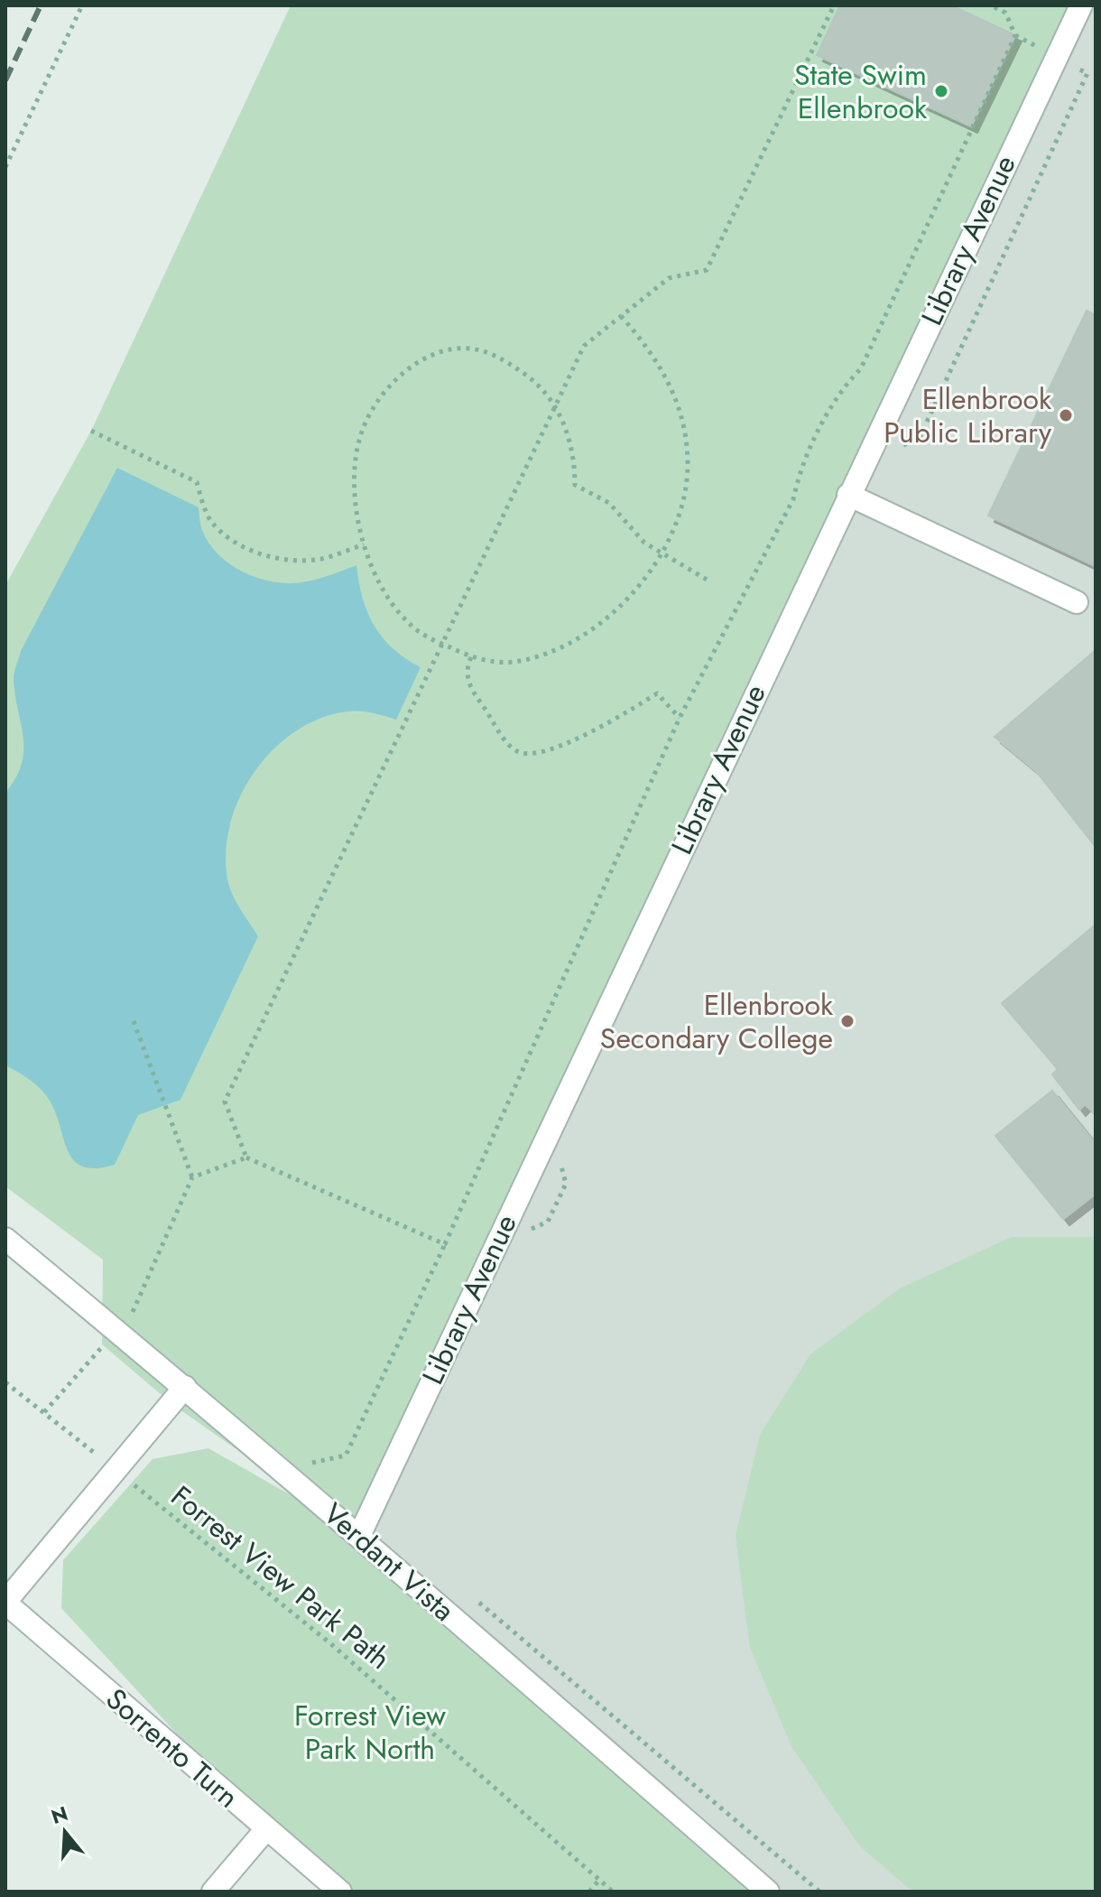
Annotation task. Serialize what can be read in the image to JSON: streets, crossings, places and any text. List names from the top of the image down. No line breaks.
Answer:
{"streets":{"street":["Library Avenue","Verdant Vista","Sorrento Turn"],"path":["Forrest View Park Path"]},"crossings":[["Library Avenue","Verdant Vista"]],"parks":["Forrest View Park North"],"places":["State Swim Ellenbrook","Ellenbrook Public Library","Ellenbrook Secondary College"],"north":"top"}
